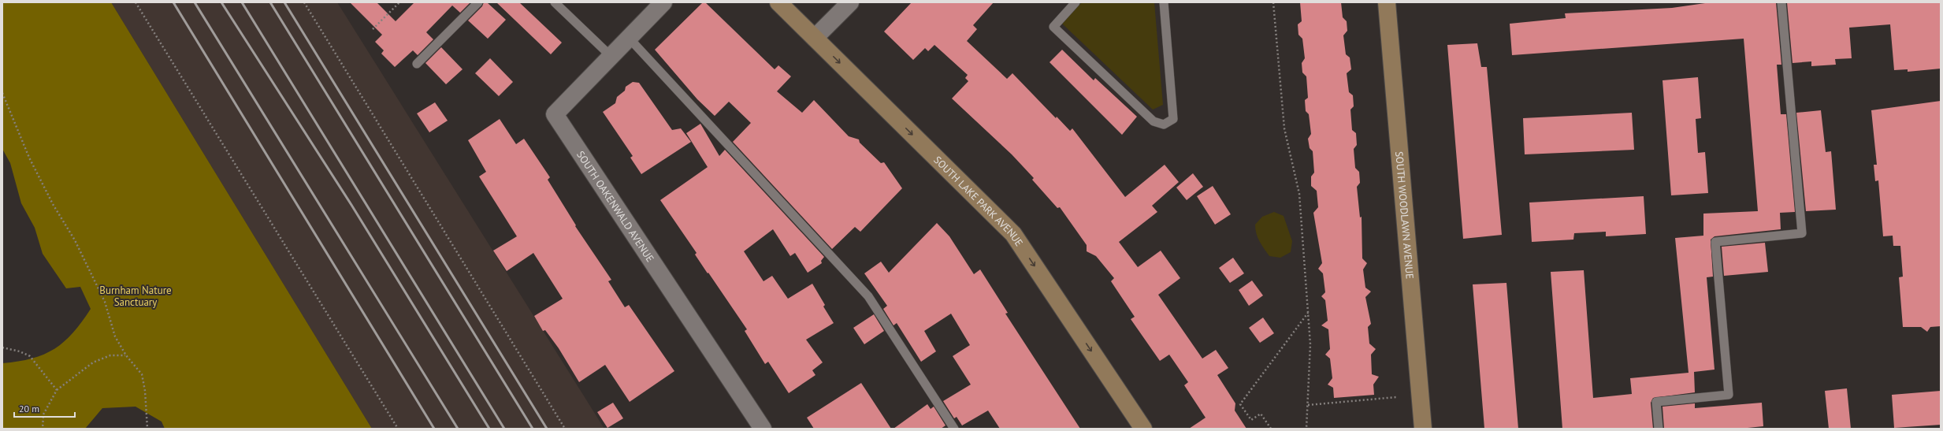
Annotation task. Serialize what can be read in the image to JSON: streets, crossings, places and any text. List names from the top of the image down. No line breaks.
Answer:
{"streets":{"street":["SOUTH LAKE PARK AVENUE","SOUTH OAKENWALD AVENUE","SOUTH WOODLAWN AVENUE"]},"one_way":["SOUTH LAKE PARK AVENUE"],"parks":["Burnham Nature Sanctuary"],"scale_bar":"20 m"}
